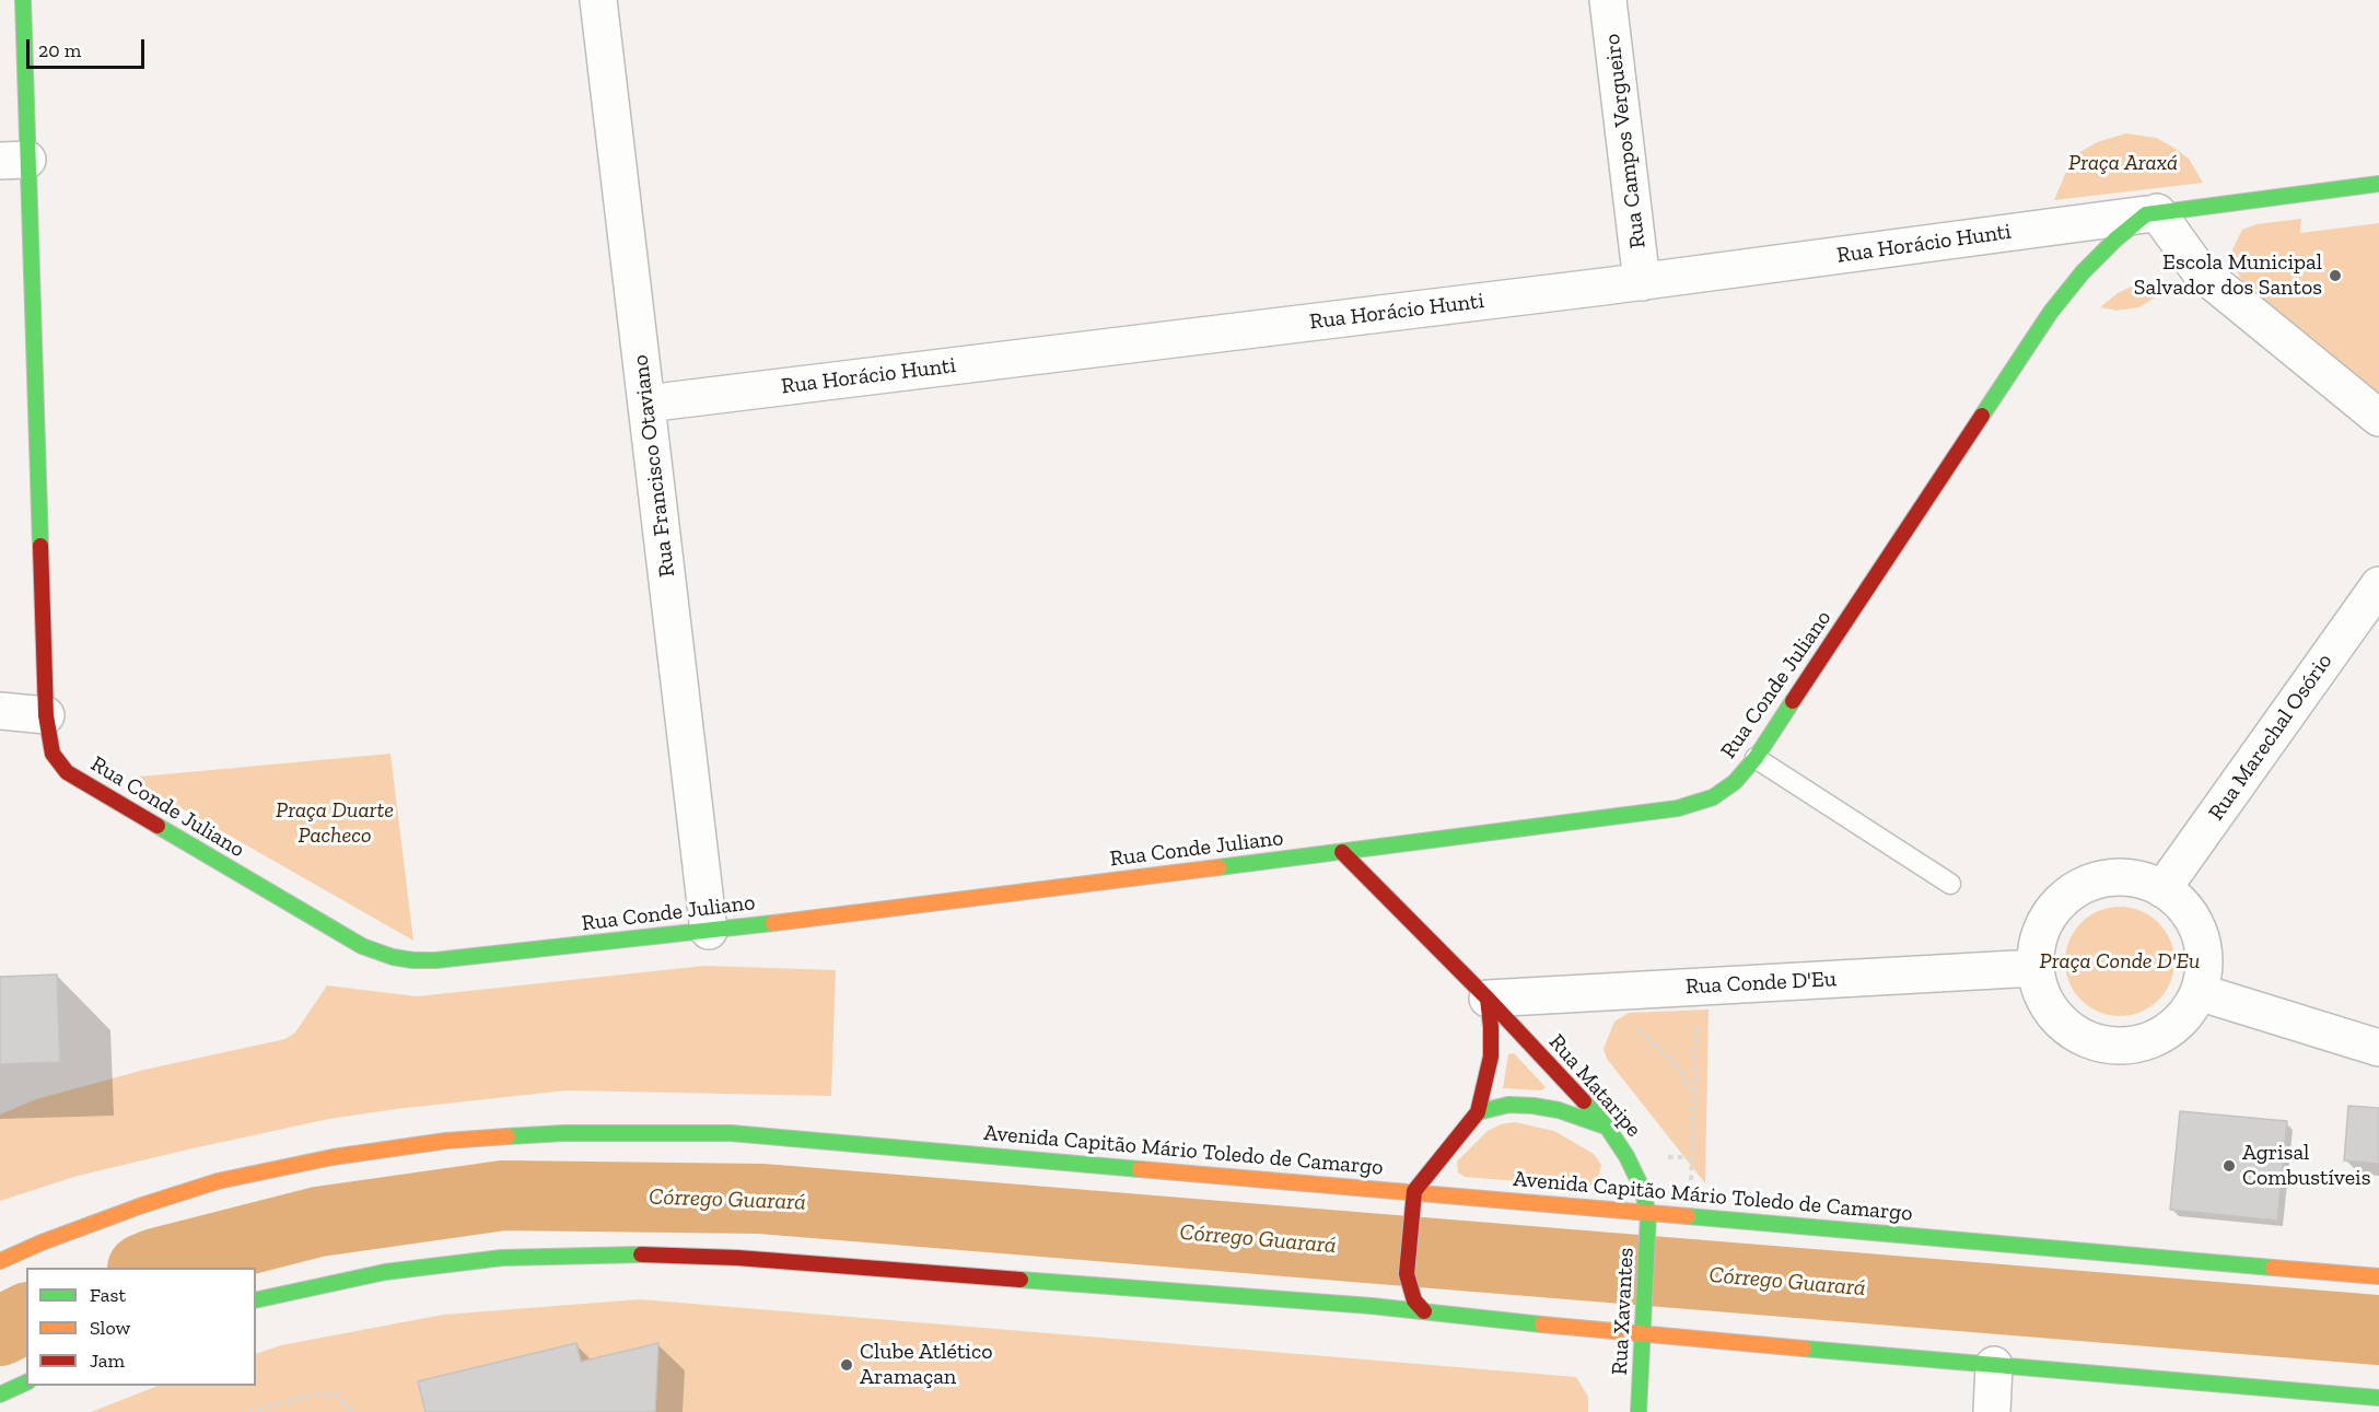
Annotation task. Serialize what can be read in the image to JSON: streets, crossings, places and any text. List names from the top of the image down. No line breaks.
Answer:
{"streets":{"street":["Rua Campos Vergueiro","Rua Horácio Hunti","Rua Francisco Otaviano","Rua Conde Juliano","Rua Marechal Osório","Rua Conde D'Eu","Rua Mataripe","Avenida Capitão Mário Toledo de Camargo","Rua Xavantes"]},"crossings":[["Rua Campos Vergueiro","Rua Horácio Hunti"],["Rua Horácio Hunti","Rua Francisco Otaviano"],["Rua Horácio Hunti","Rua Conde Juliano"],["Rua Francisco Otaviano","Rua Conde Juliano"],["Rua Conde Juliano","Rua Mataripe"],["Rua Marechal Osório","Rua Conde D'Eu"],["Rua Conde D'Eu","Rua Mataripe"],["Rua Mataripe","Avenida Capitão Mário Toledo de Camargo"],["Rua Mataripe","Rua Xavantes"],["Avenida Capitão Mário Toledo de Camargo","Rua Xavantes"]],"water":["Córrego Guarará"],"parks":["Praça Araxá","Praça Duarte Pacheco","Praça Conde D'Eu"],"places":["Escola Municipal Salvador dos Santos","Agrisal Combustíveis","Clube Atlético Aramaçan"],"legend":["Fast","Slow","Jam"],"scale_bar":"20 m"}
